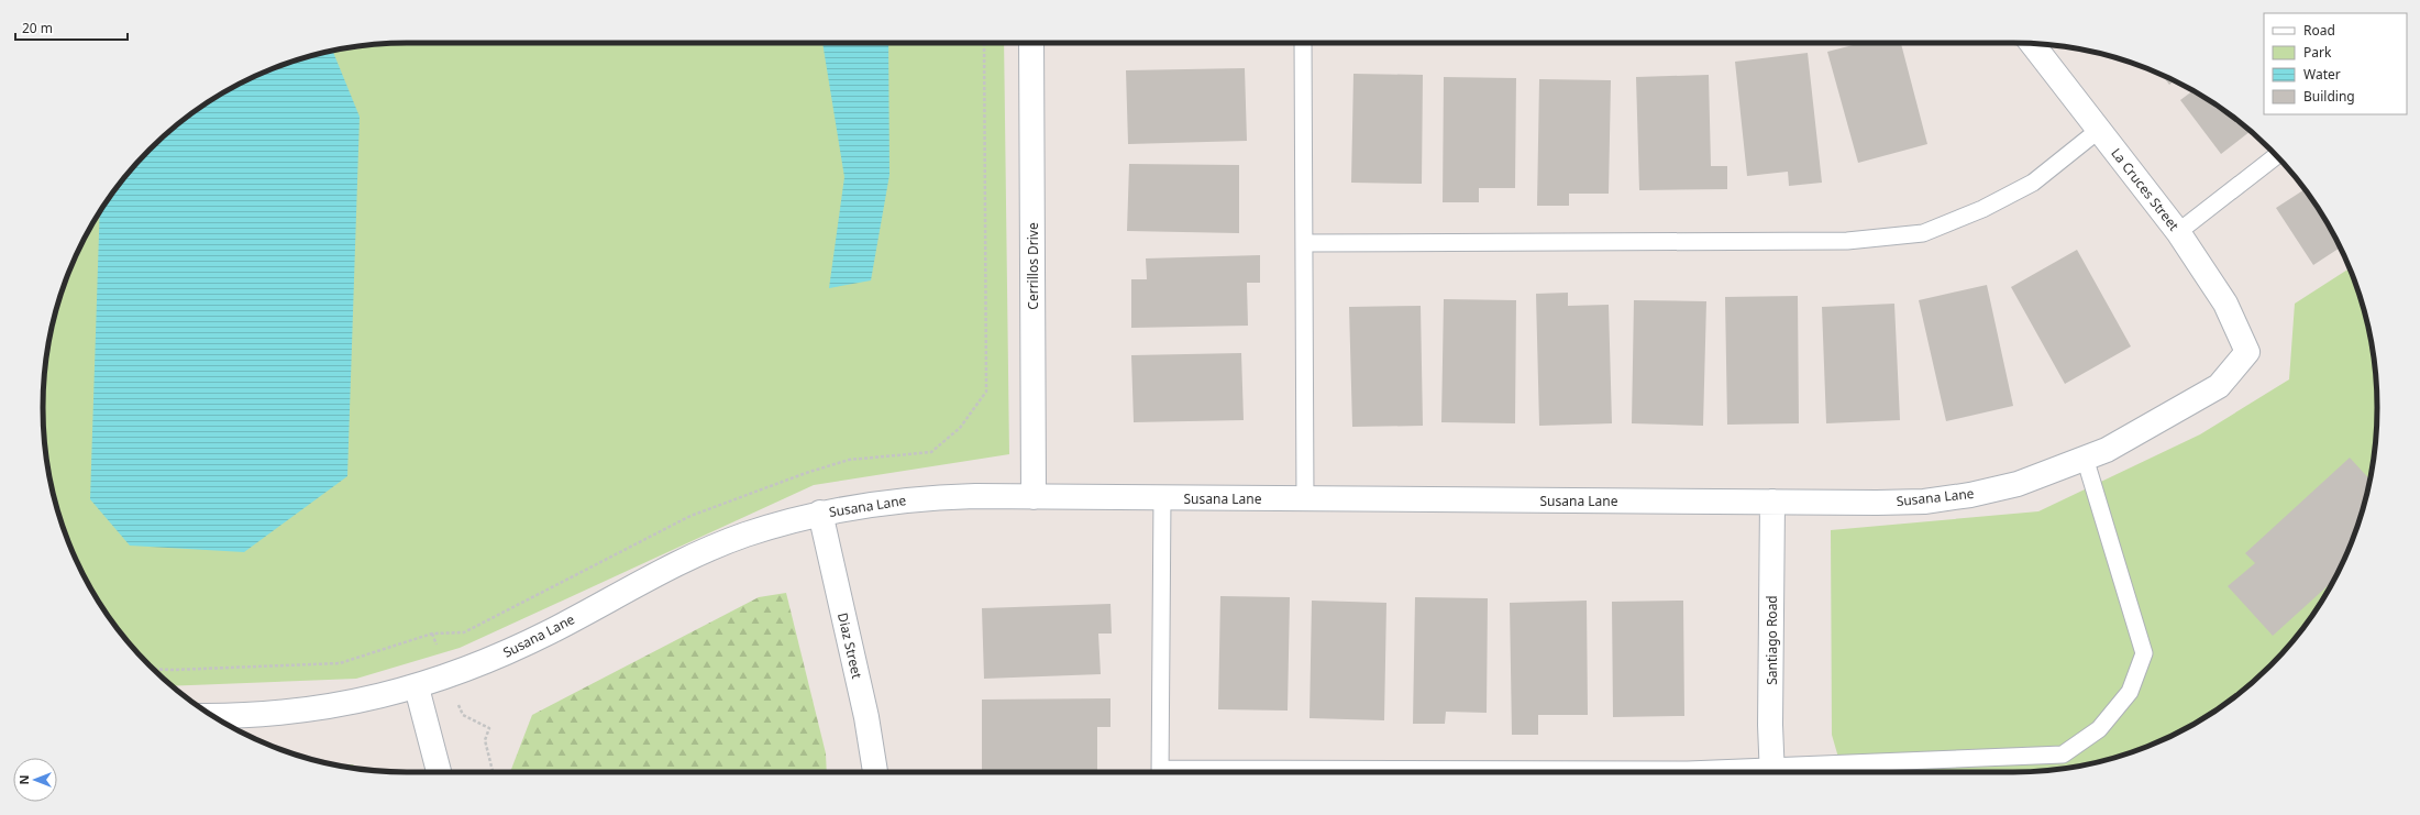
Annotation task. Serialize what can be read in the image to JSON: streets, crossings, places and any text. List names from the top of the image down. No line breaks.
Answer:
{"streets":{"street":["La Cruces Street","Cerrillos Drive","Susana Lane","Santiago Road","Diaz Street"]},"crossings":[["La Cruces Street","Susana Lane"],["Cerrillos Drive","Susana Lane"],["Susana Lane","Santiago Road"],["Susana Lane","Diaz Street"]],"legend":["Road","Park","Water","Building"],"scale_bar":"20 m","north":"left"}
